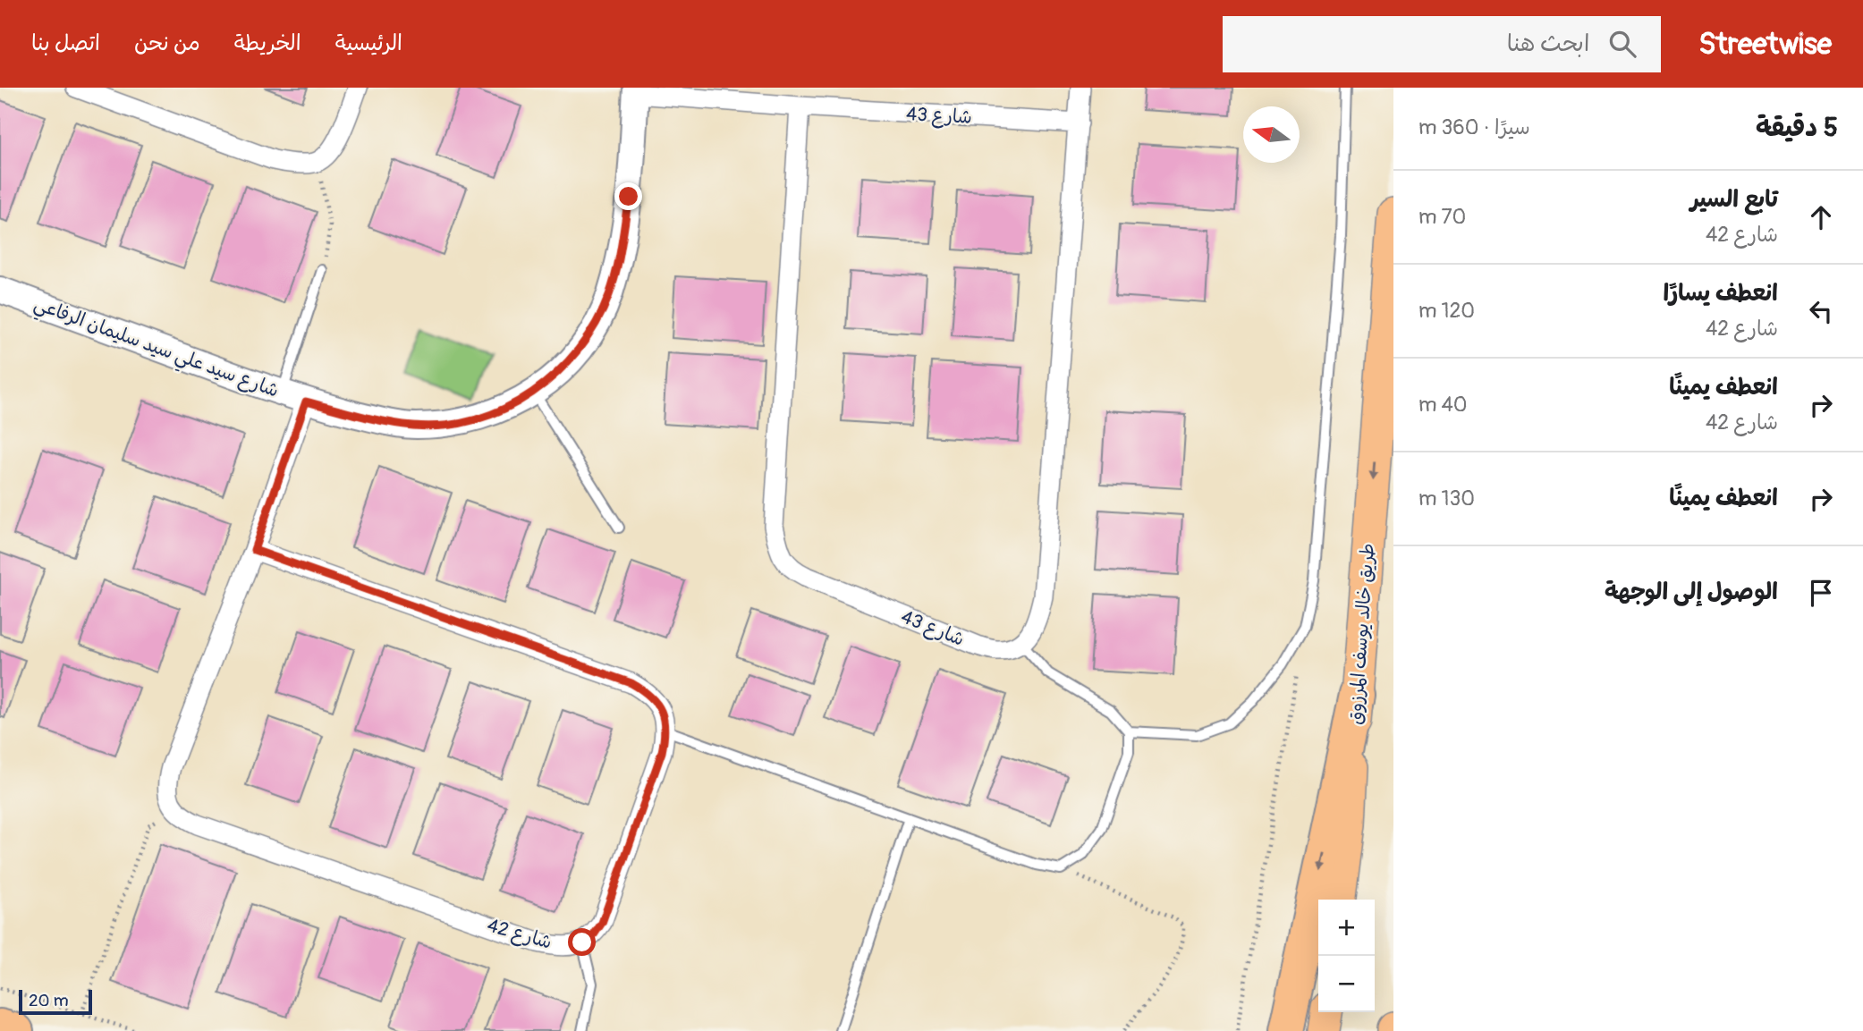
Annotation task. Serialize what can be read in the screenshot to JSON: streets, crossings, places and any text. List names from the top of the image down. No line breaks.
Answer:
{"streets":{"main road":["طريق خالد يوسف المرزوق"],"street":["شارع 43","شارع سيد علي سيد سليمان الرفاعي","شارع 42"]},"crossings":[["شارع 43","شارع سيد علي سيد سليمان الرفاعي"]],"one_way":["طريق خالد يوسف المرزوق"],"scale_bar":"20 m","north":"left","page":{"header":"Streetwise","search":"ابحث هنا","nav":["الرئيسية","الخريطة","من نحن","اتصل بنا"],"heading":["5 دقيقة","سيرًا · 360 m"],"list":[["تابع السير","شارع 42","70 m"],["انعطف يسارًا","شارع 42","120 m"],["انعطف يمينًا","شارع 42","40 m"],["انعطف يمينًا","130 m"],"الوصول إلى الوجهة"],"map_buttons":["+","−"],"scale":"20 m"}}
